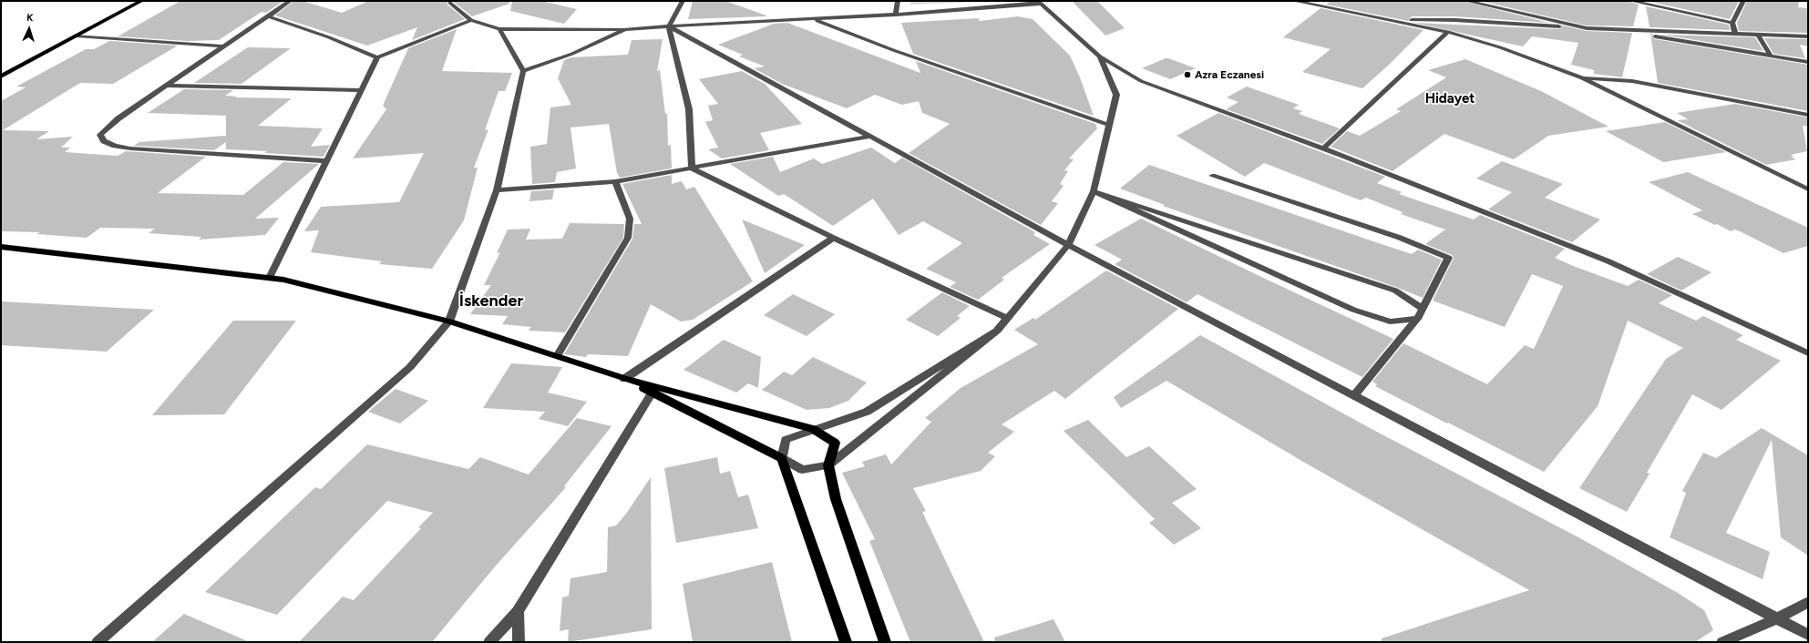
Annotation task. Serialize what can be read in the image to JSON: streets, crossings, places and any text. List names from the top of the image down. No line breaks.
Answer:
{"districts":["Hidayet","İskender"],"places":["Azra Eczanesi"],"north":"top"}
